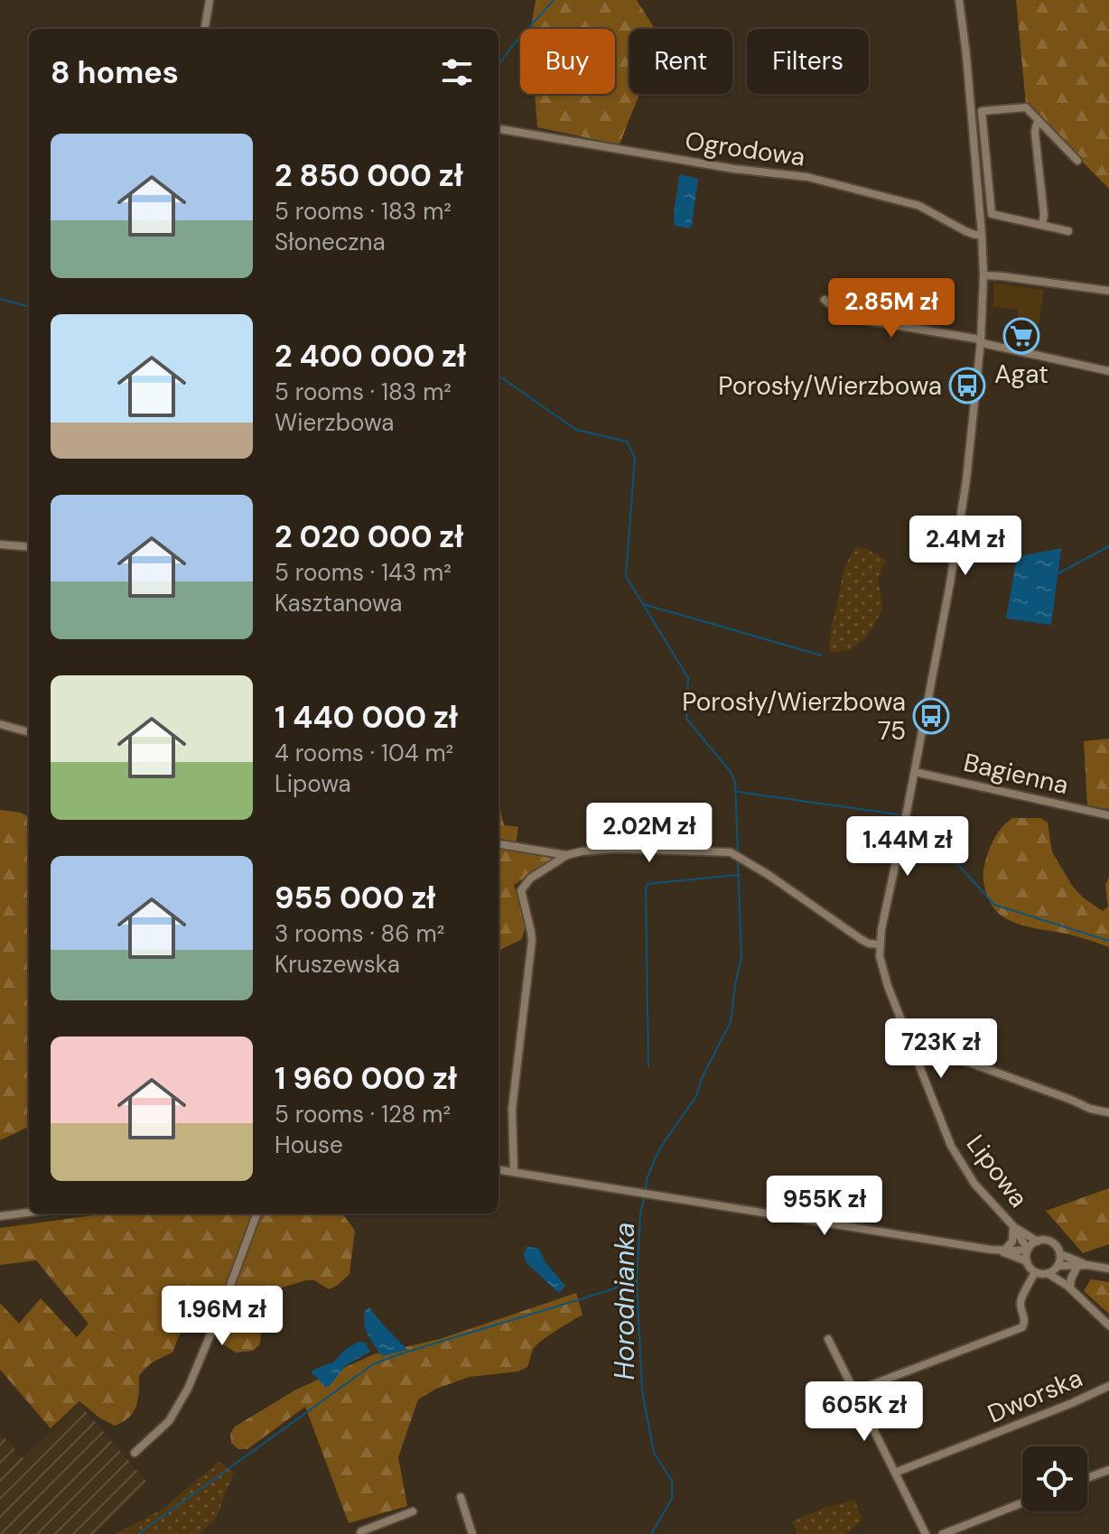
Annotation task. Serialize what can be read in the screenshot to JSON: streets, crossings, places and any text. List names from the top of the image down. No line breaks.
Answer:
{"streets":{"street":["Ogrodowa","Bagienna","Lipowa","Dworska"]},"crossings":[["Ogrodowa","Lipowa"],["Bagienna","Lipowa"]],"water":["Horodnianka"],"places":{"supermarket":["Agat"],"bus stop":["Porosły/Wierzbowa","Porosły/Wierzbowa 75"]},"page":{"chip":["Buy","Rent","Filters"],"heading":"8 homes","list":[{"name":"2 850 000 zł","note":"5 rooms · 183 m² · Słoneczna"},{"name":"2 400 000 zł","note":"5 rooms · 183 m² · Wierzbowa"},{"name":"2 020 000 zł","note":"5 rooms · 143 m² · Kasztanowa"},{"name":"1 440 000 zł","note":"4 rooms · 104 m² · Lipowa"},{"name":"955 000 zł","note":"3 rooms · 86 m² · Kruszewska"},{"name":"1 960 000 zł","note":"5 rooms · 128 m² · House"}],"price":["2.85M zł","2.4M zł","2.02M zł","1.44M zł","723K zł","955K zł","1.96M zł","605K zł"]}}
